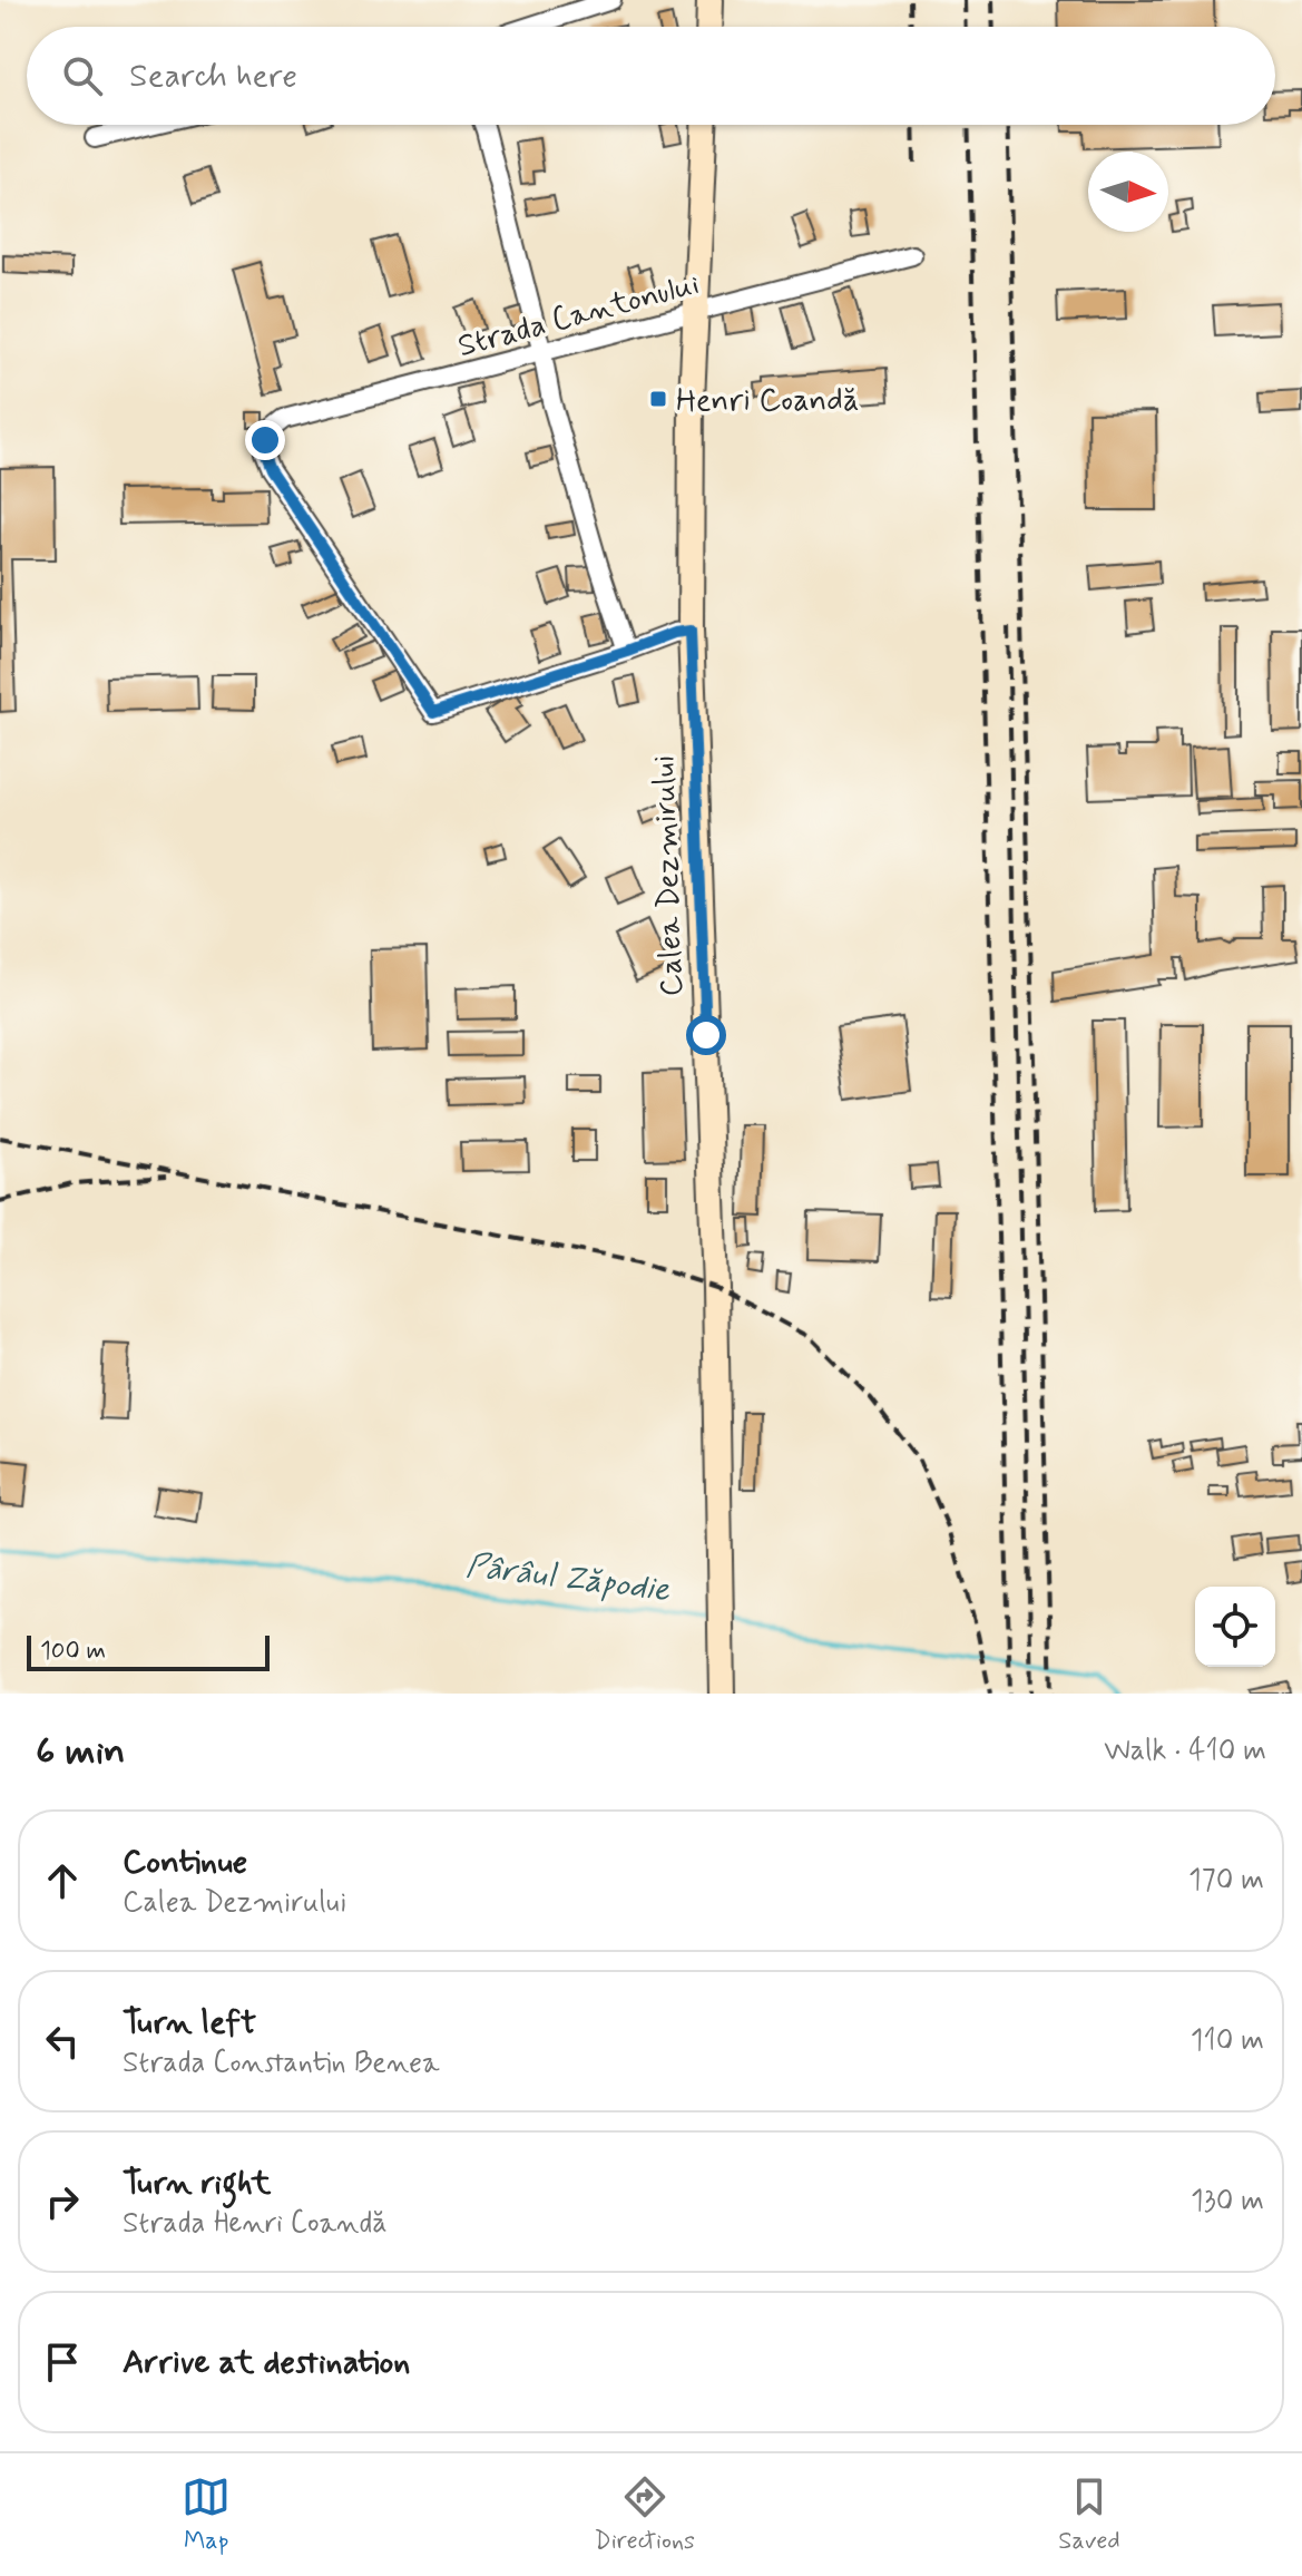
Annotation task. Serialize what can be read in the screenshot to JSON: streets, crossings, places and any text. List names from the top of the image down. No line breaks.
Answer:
{"streets":{"main road":["Calea Dezmirului"],"street":["Strada Cantonului"]},"crossings":[["Strada Cantonului","Calea Dezmirului"]],"water":["Pârâul Zăpodie"],"places":{"transit":["Henri Coandă"]},"scale_bar":"100 m","north":"right","page":{"search":"Search here","scale":"100 m","heading":["6 min","Walk · 410 m"],"list":[["Continue","Calea Dezmirului","170 m"],["Turn left","Strada Constantin Benea","110 m"],["Turn right","Strada Henri Coandă","130 m"],"Arrive at destination"],"nav":["Map","Directions","Saved"]}}
